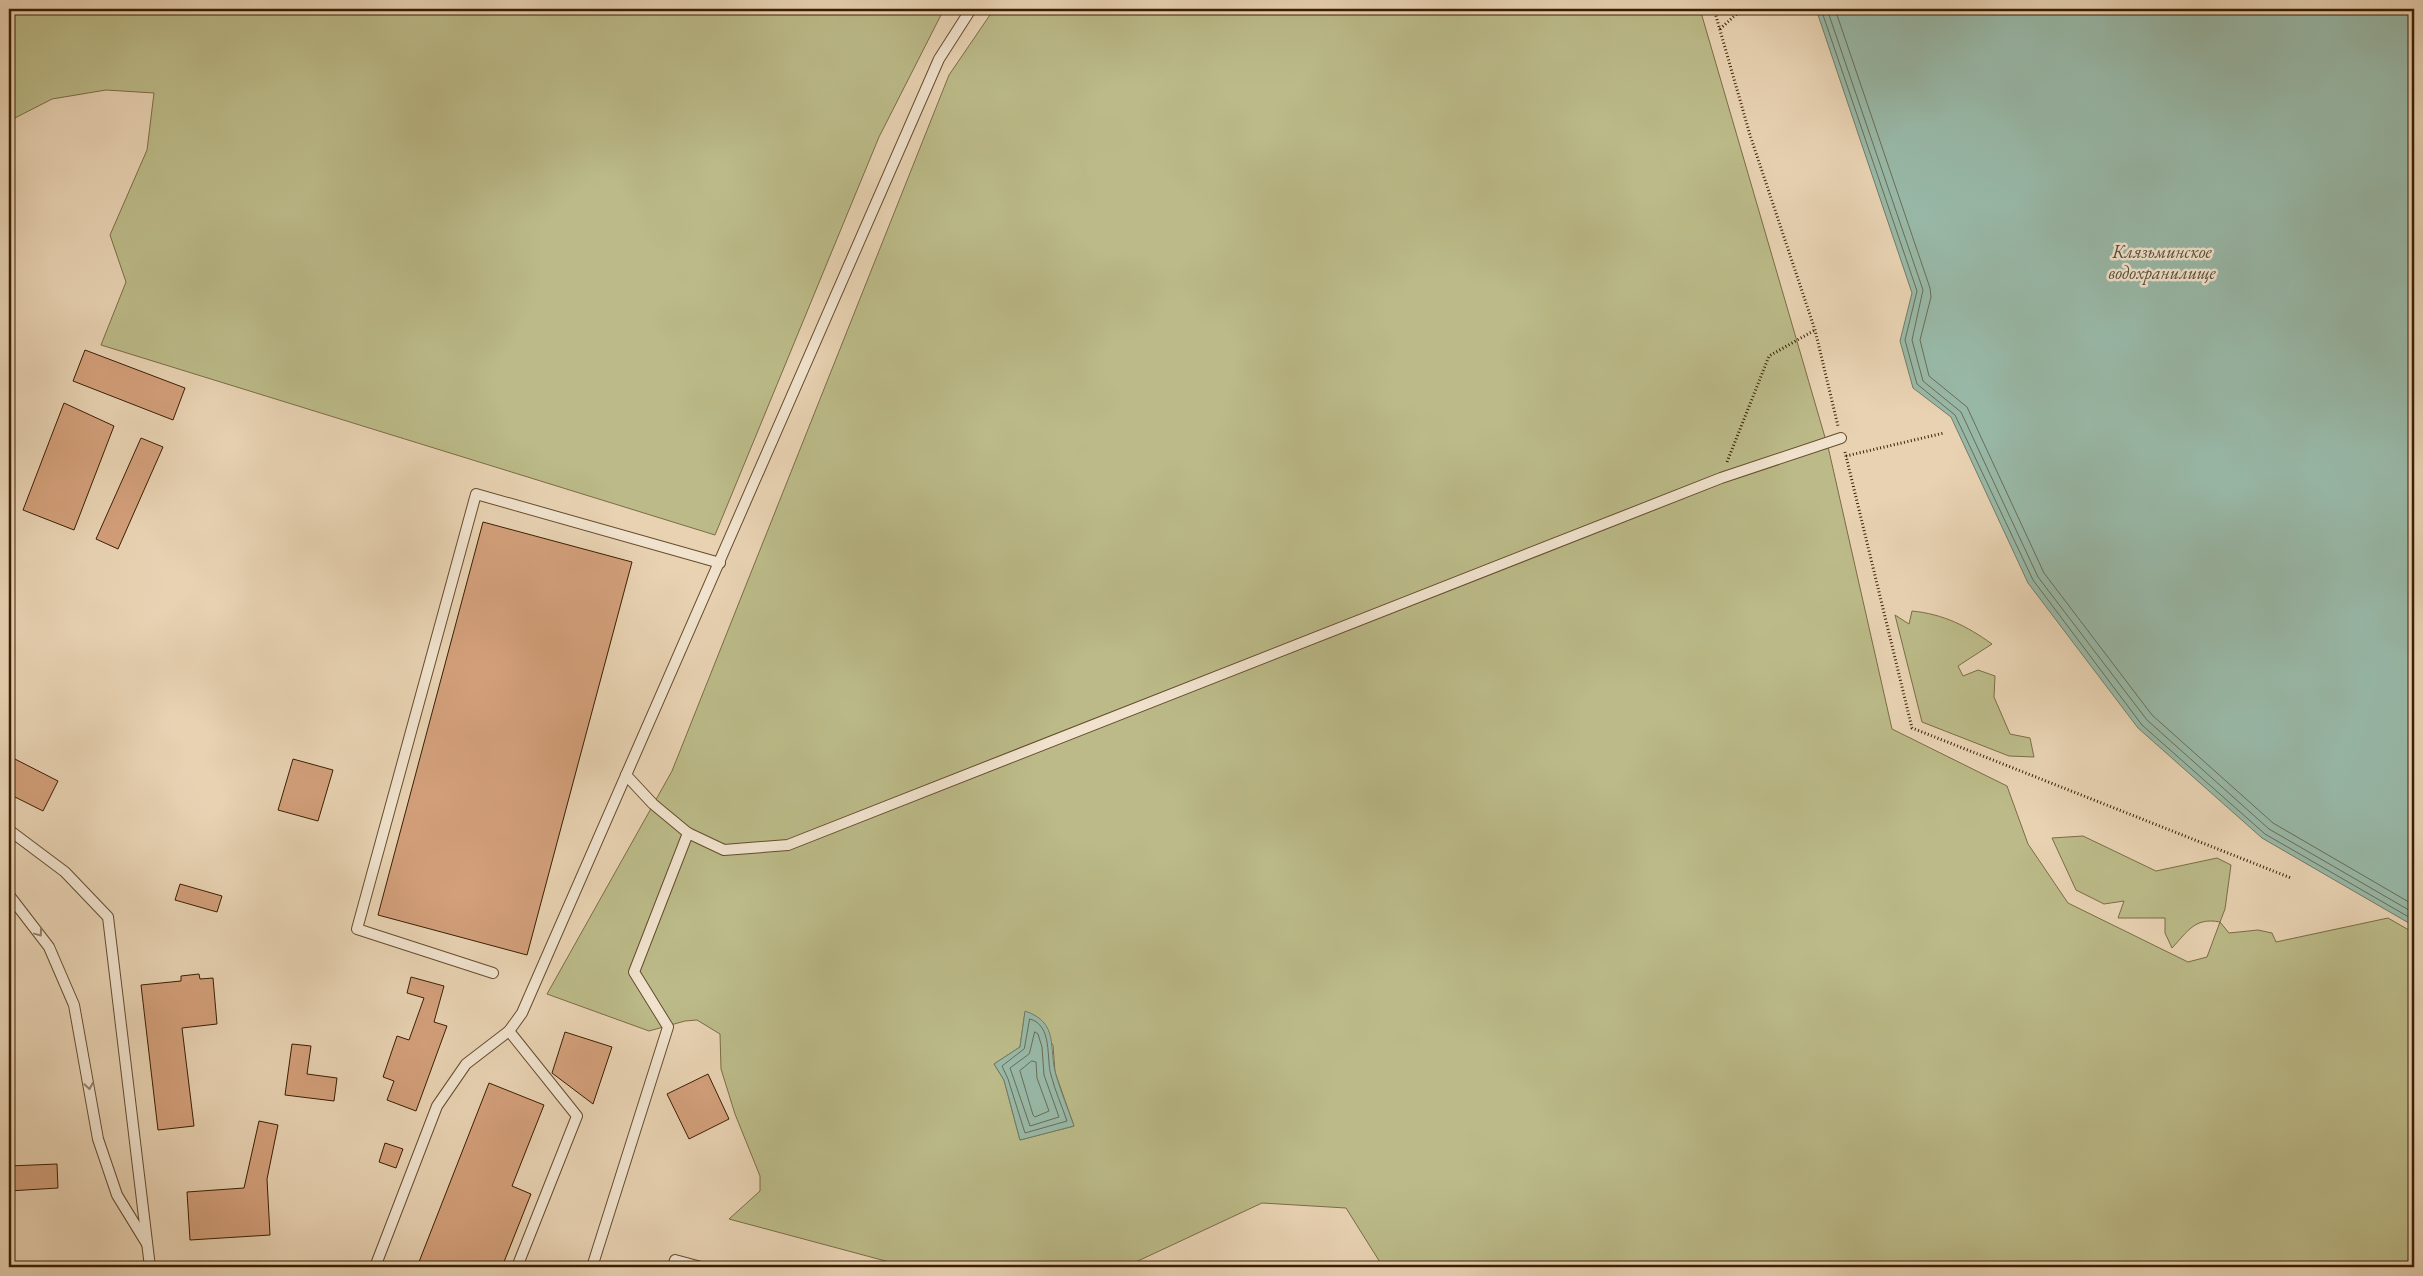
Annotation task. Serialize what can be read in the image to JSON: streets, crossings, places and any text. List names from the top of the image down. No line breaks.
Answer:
{"water":["Клязьминское водохранилище"]}
